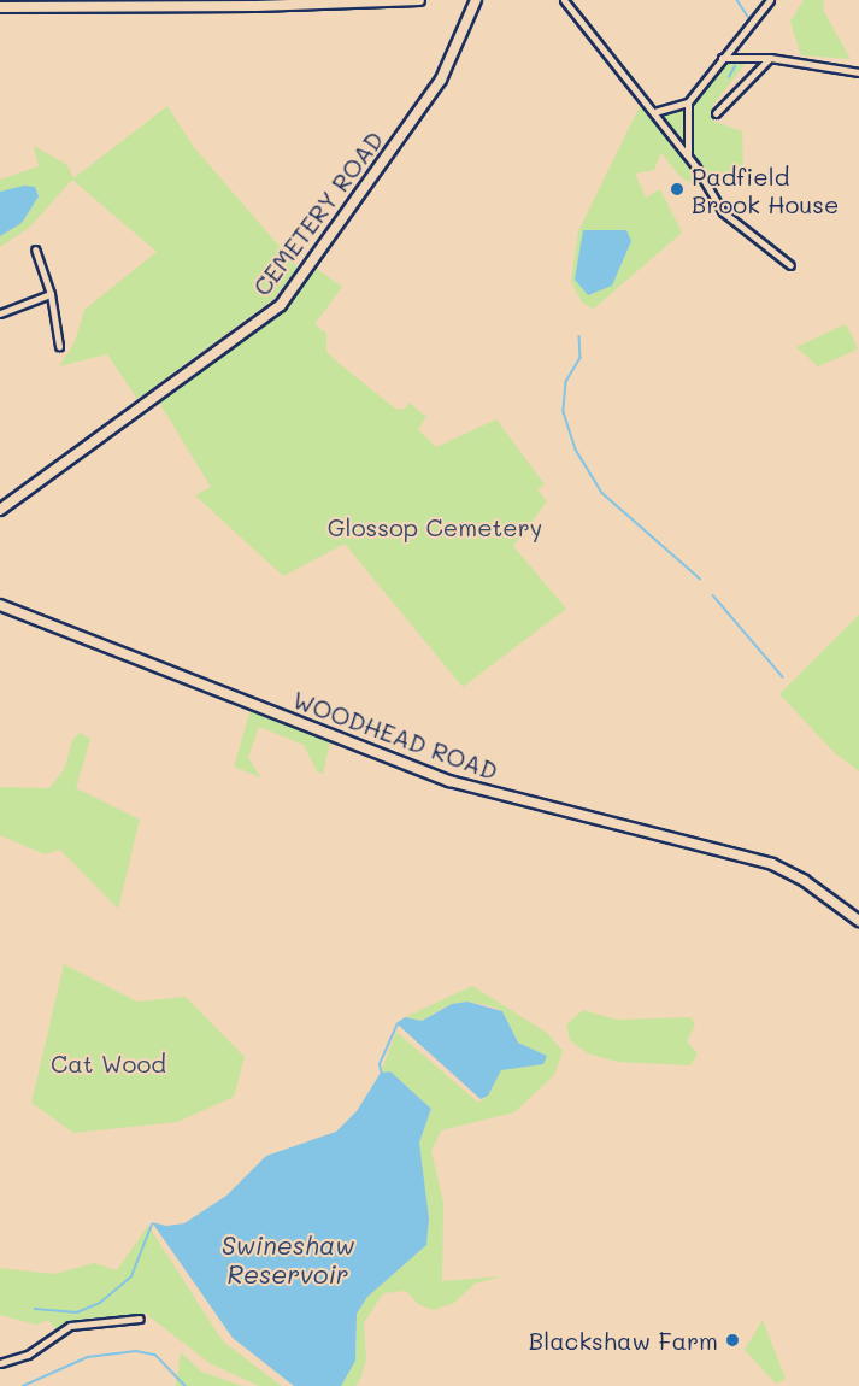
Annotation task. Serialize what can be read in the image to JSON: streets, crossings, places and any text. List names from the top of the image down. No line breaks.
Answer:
{"streets":{"street":["CEMETERY ROAD","WOODHEAD ROAD"]},"water":["Swineshaw Reservoir"],"parks":["Glossop Cemetery","Cat Wood"],"places":["Padfield Brook House","Blackshaw Farm"]}
